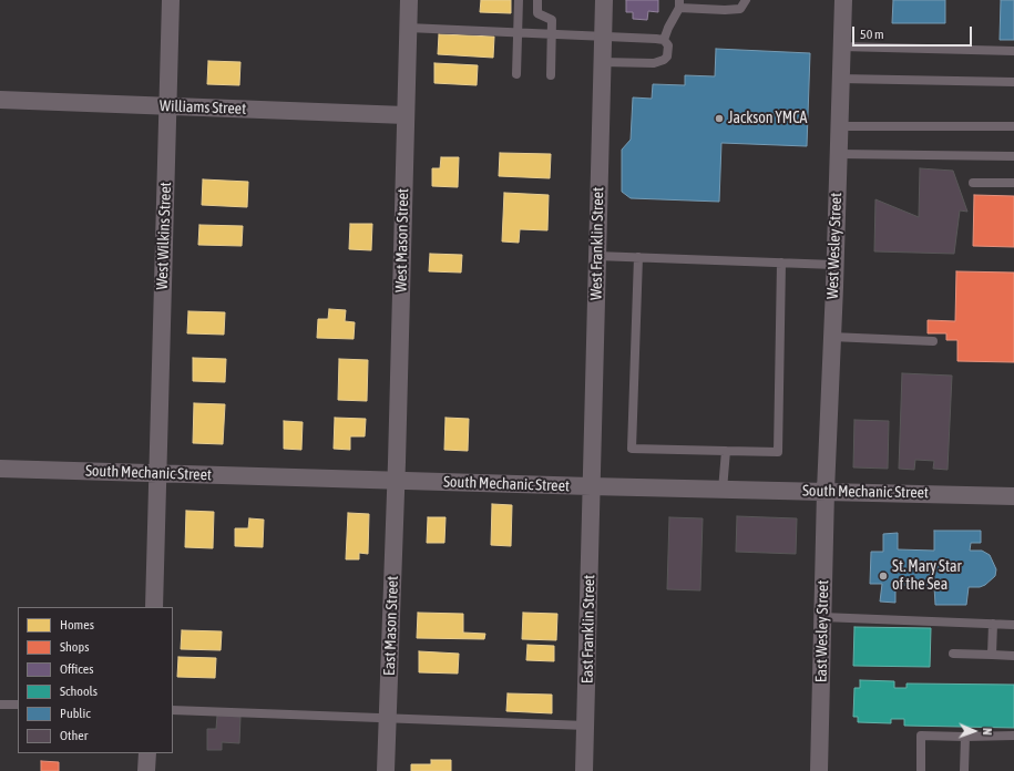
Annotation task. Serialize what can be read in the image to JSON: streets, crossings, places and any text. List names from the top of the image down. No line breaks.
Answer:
{"streets":{"street":["Williams Street","West Wilkins Street","West Mason Street","West Franklin Street","West Wesley Street","South Mechanic Street","East Mason Street","East Franklin Street","East Wesley Street"]},"crossings":[["Williams Street","West Wilkins Street"],["Williams Street","West Mason Street"],["West Wilkins Street","South Mechanic Street"],["West Mason Street","South Mechanic Street"],["West Mason Street","East Mason Street"],["West Franklin Street","South Mechanic Street"],["West Franklin Street","East Franklin Street"],["West Wesley Street","South Mechanic Street"],["West Wesley Street","East Wesley Street"],["South Mechanic Street","East Mason Street"],["South Mechanic Street","East Franklin Street"],["South Mechanic Street","East Wesley Street"]],"places":["Jackson YMCA","St. Mary Star of the Sea"],"legend":["Homes","Shops","Offices","Schools","Public","Other"],"scale_bar":"50 m","north":"right"}
